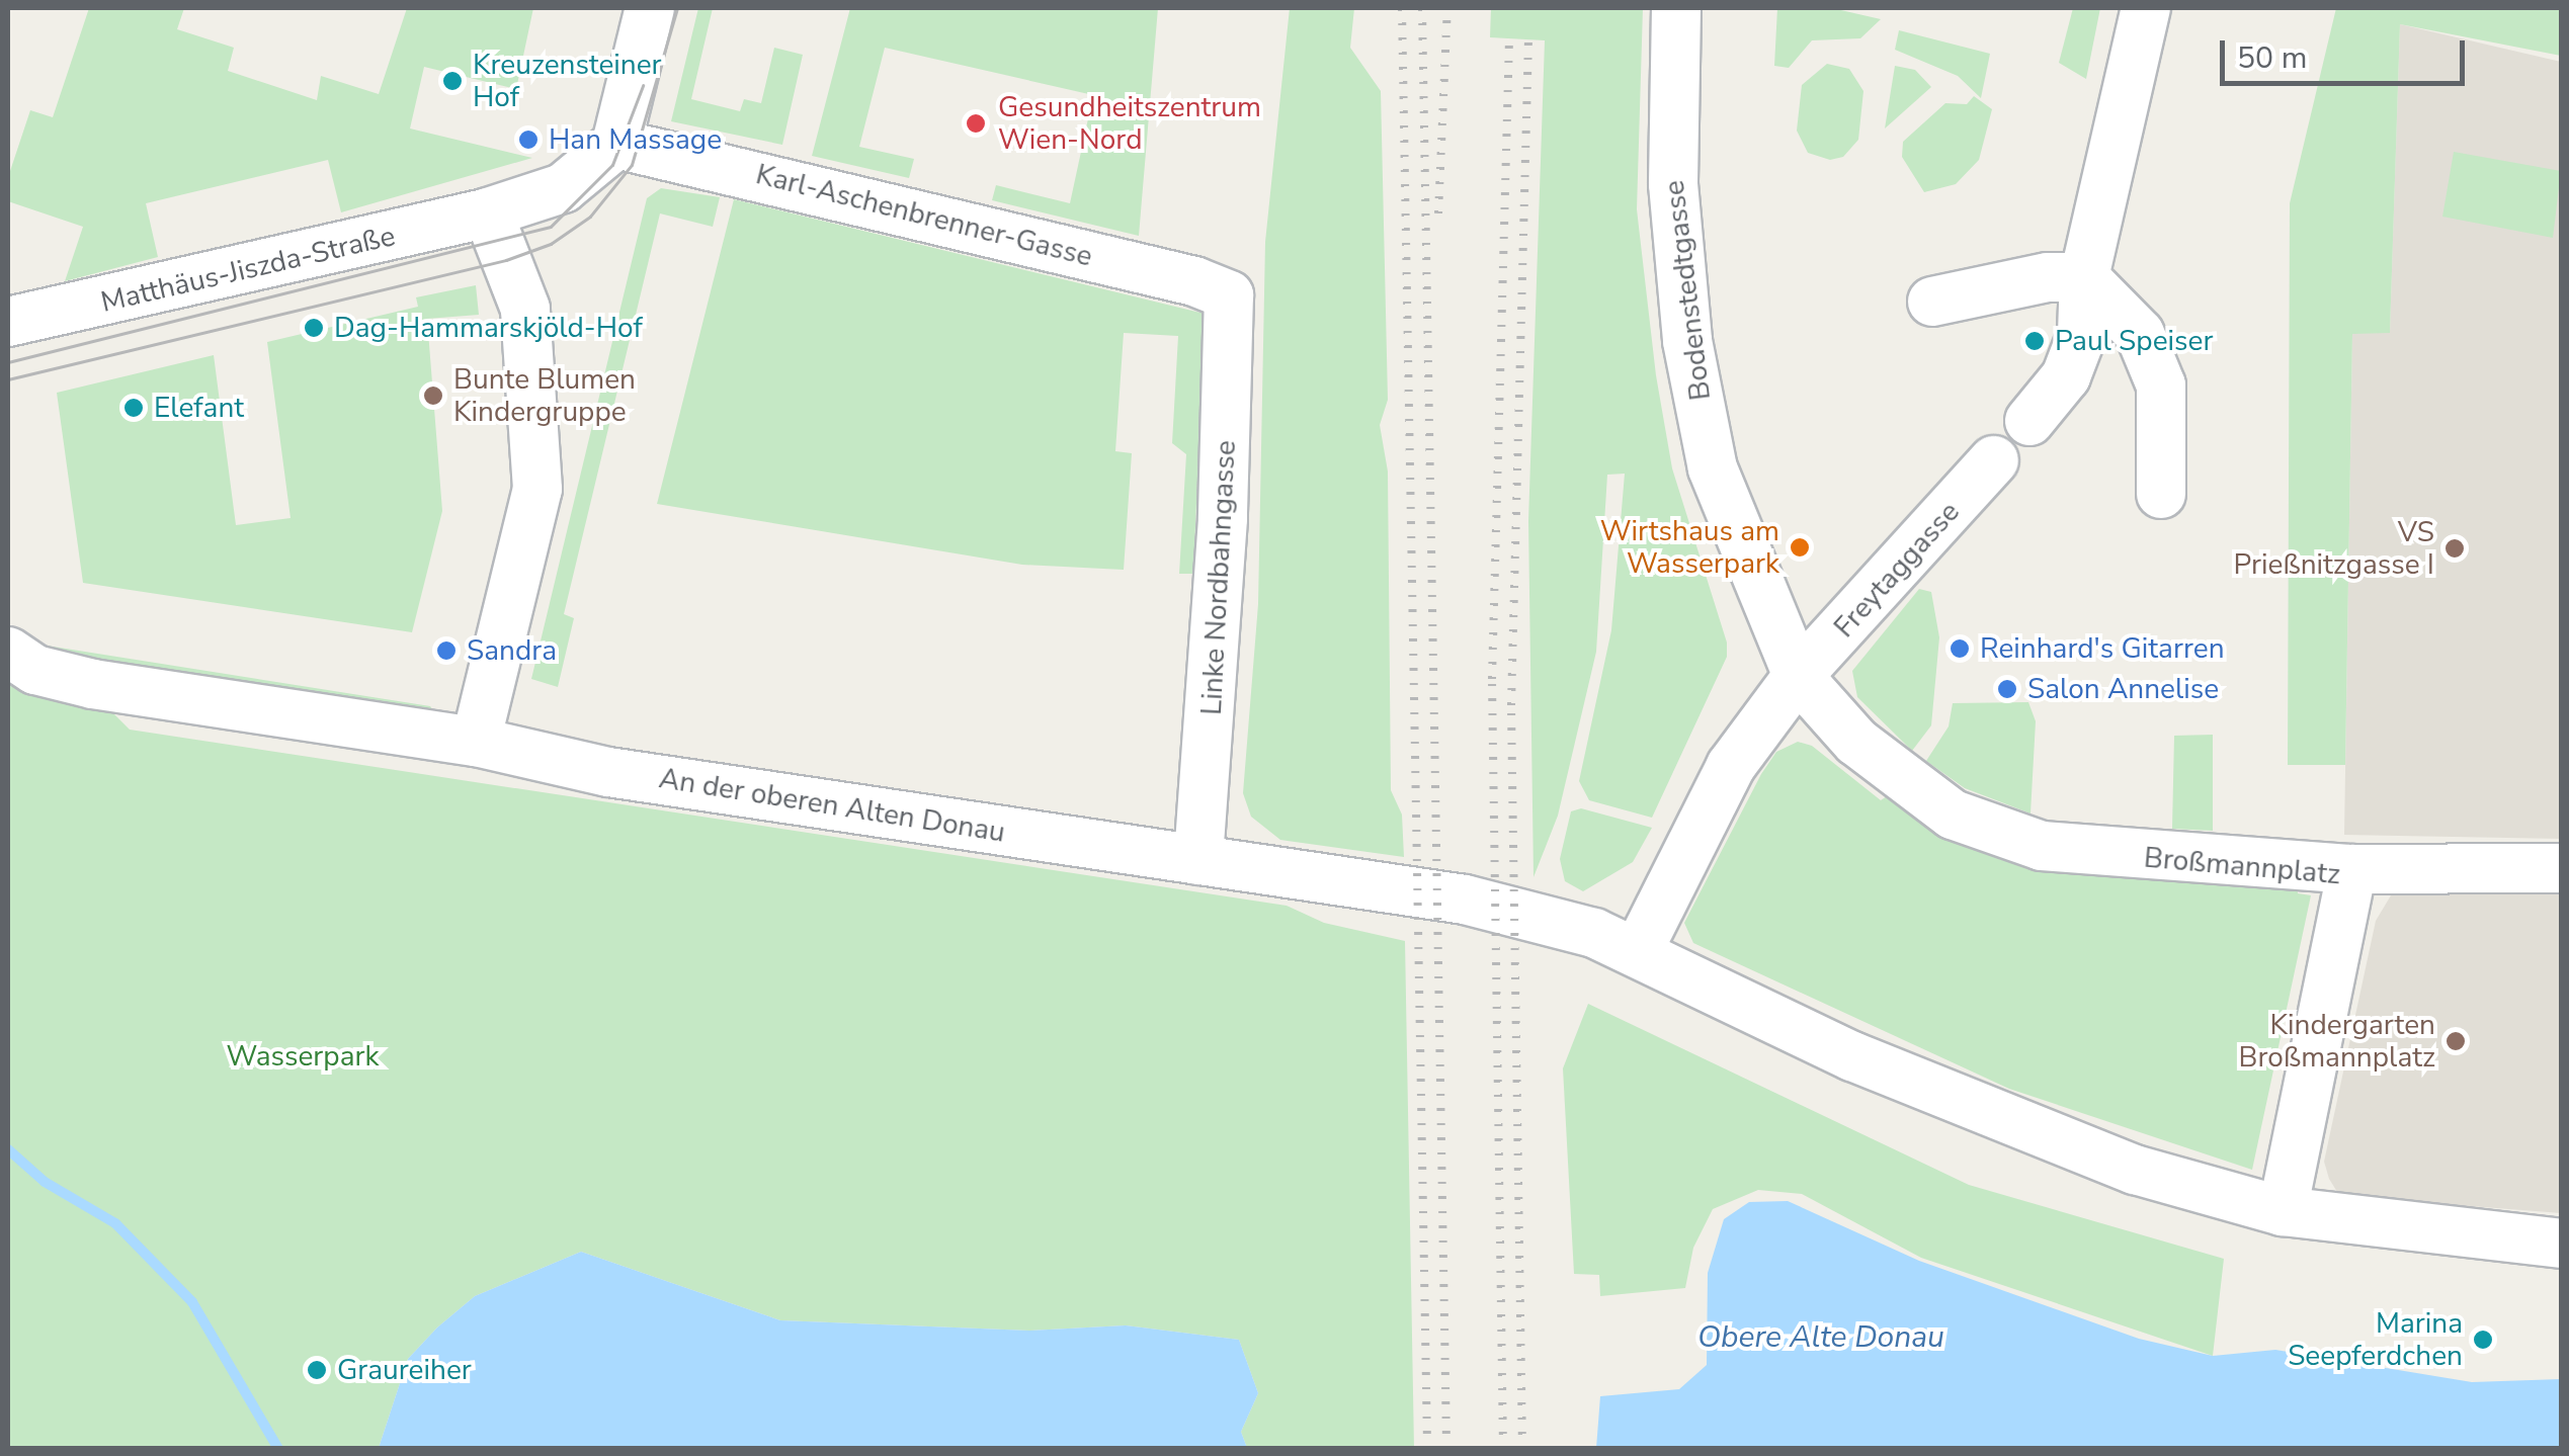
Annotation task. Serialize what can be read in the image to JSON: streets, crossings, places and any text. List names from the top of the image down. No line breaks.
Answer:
{"streets":{"street":["Karl-Aschenbrenner-Gasse","Matthäus-Jiszda-Straße","Bodenstedtgasse","Freytaggasse","Linke Nordbahngasse","An der oberen Alten Donau","Broßmannplatz"]},"crossings":[["Karl-Aschenbrenner-Gasse","Matthäus-Jiszda-Straße"],["Karl-Aschenbrenner-Gasse","Linke Nordbahngasse"],["Bodenstedtgasse","Freytaggasse"],["Bodenstedtgasse","Broßmannplatz"],["Freytaggasse","Broßmannplatz"],["Linke Nordbahngasse","An der oberen Alten Donau"]],"water":["Obere Alte Donau"],"parks":["Wasserpark"],"places":["Kreuzensteiner Hof","Gesundheitszentrum Wien-Nord","Han Massage","Dag-Hammarskjöld-Hof","Paul Speiser","Bunte Blumen Kindergruppe","Elefant","Wirtshaus am Wasserpark","VS Prießnitzgasse I","Reinhard's Gitarren","Sandra","Salon Annelise","Kindergarten Broßmannplatz","Marina Seepferdchen","Graureiher"],"scale_bar":"50 m"}
